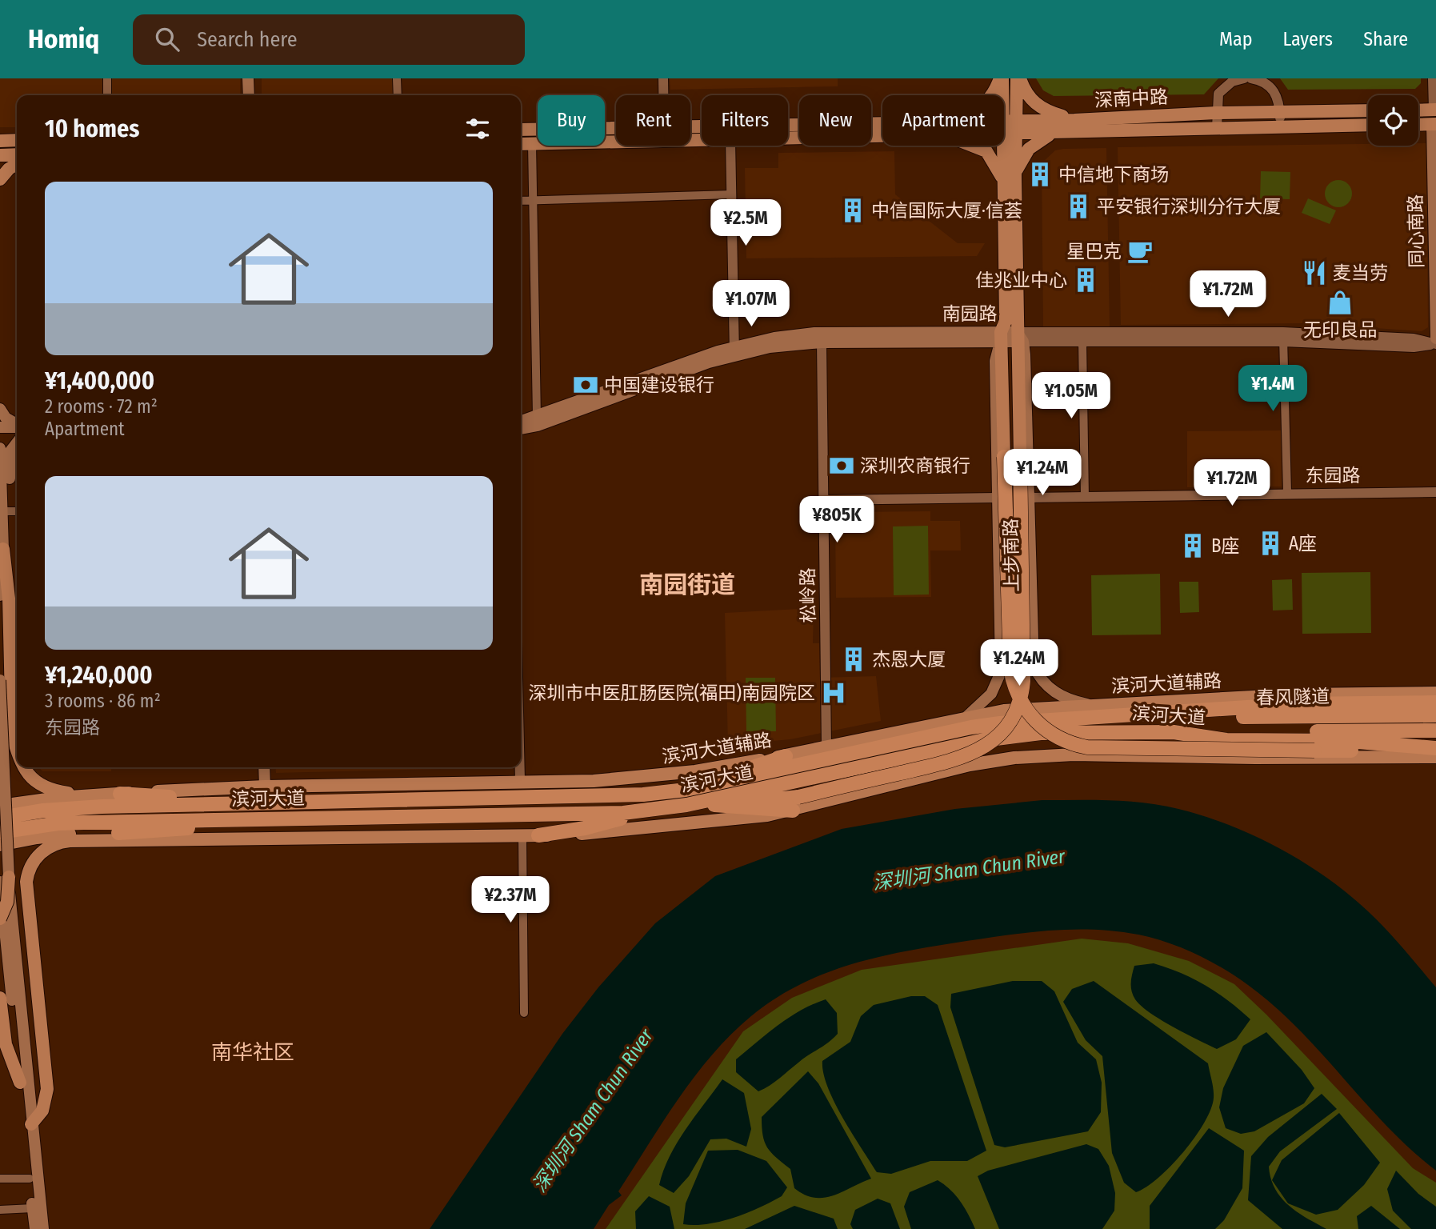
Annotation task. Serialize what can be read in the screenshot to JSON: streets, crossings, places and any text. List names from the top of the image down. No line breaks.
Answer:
{"streets":{"highway":["春风隧道","滨河大道"],"main road":["深南中路","同心南路","南园路","上步南路","滨河大道辅路"],"street":["东园路","松岭路"]},"crossings":[["深南中路","上步南路"],["南园路","上步南路"],["南园路","松岭路"],["东园路","上步南路"],["上步南路","滨河大道辅路"],["松岭路","滨河大道辅路"],["春风隧道","滨河大道"]],"districts":["南园街道","南华社区"],"water":["深圳河 Sham Chun River"],"places":{"building":["中信地下商场","平安银行深圳分行大厦","中信国际大厦·信荟","佳兆业中心","A座","B座","杰恩大厦"],"cafe":["星巴克"],"restaurant":["麦当劳"],"shop":["无印良品"],"bank":["中国建设银行","深圳农商银行"],"hospital":["深圳市中医肛肠医院(福田)南园院区"]},"page":{"header":"Homiq","search":"Search here","nav":["Map","Layers","Share"],"chip":["Buy","Rent","Filters","New","Apartment"],"heading":"10 homes","list":[{"name":"¥1,400,000","note":"2 rooms · 72 m² · Apartment"},{"name":"¥1,240,000","note":"3 rooms · 86 m² · 东园路"}],"price":["¥2.5M","¥1.72M","¥1.07M","¥1.4M","¥1.05M","¥1.24M","¥1.72M","¥805K","¥1.24M","¥2.37M"]}}
